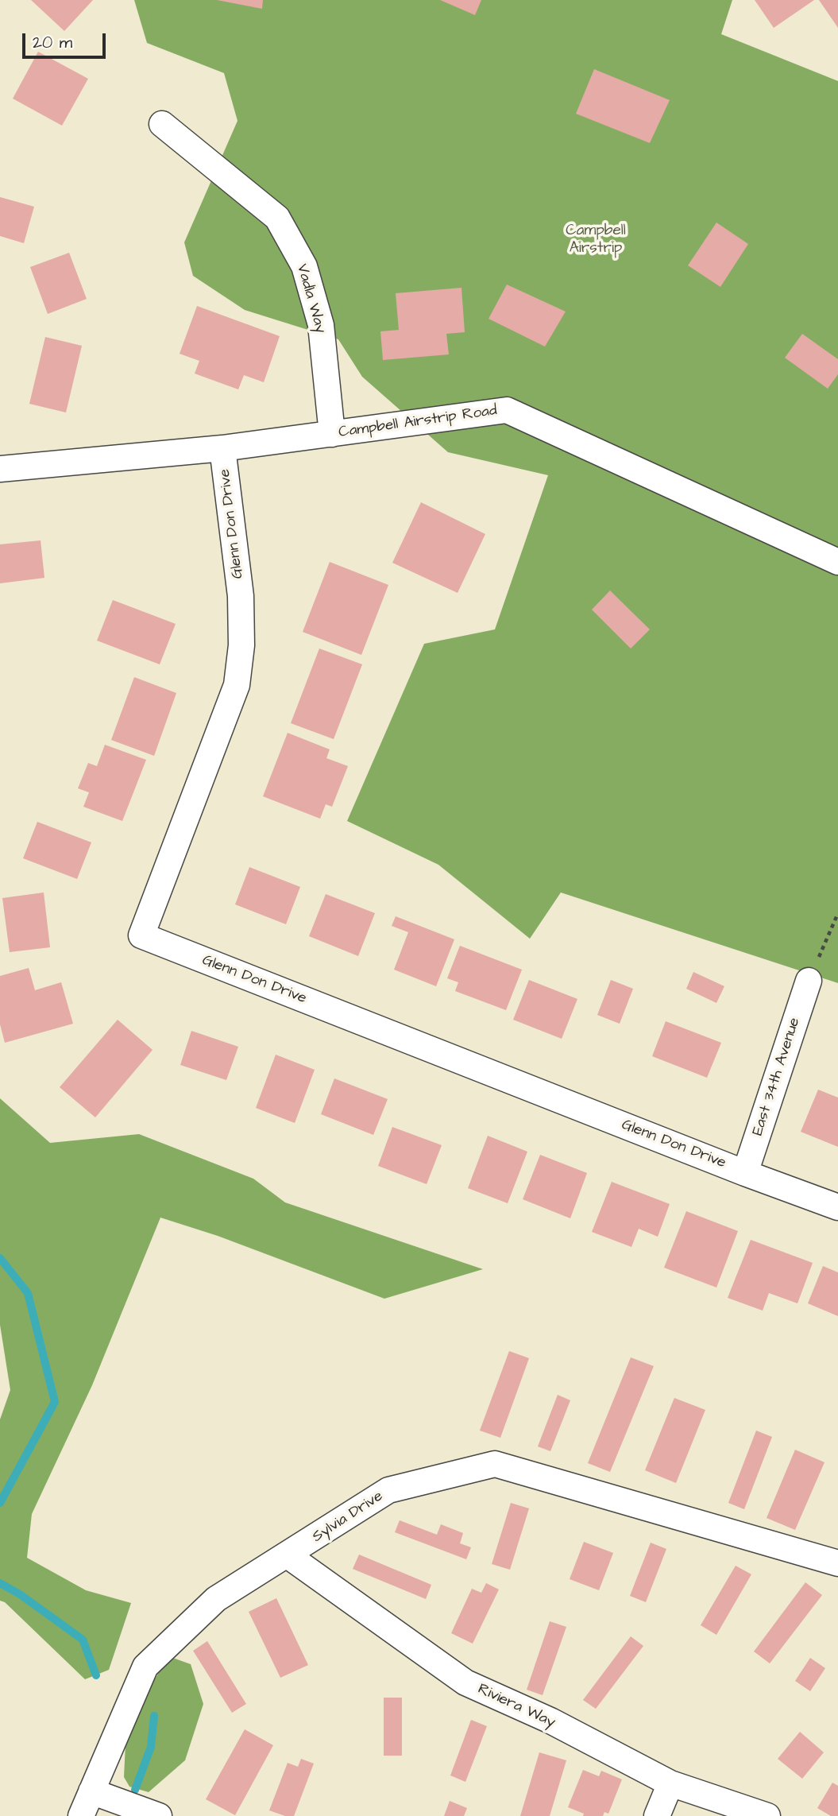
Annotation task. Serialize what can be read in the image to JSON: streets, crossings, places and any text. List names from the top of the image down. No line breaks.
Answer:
{"streets":{"street":["Vadla Way","Campbell Airstrip Road","Glenn Don Drive","East 34th Avenue","Sylvia Drive","Riviera Way"]},"crossings":[["Vadla Way","Campbell Airstrip Road"],["Campbell Airstrip Road","Glenn Don Drive"],["Glenn Don Drive","East 34th Avenue"],["Sylvia Drive","Riviera Way"]],"parks":["Campbell Airstrip"],"scale_bar":"20 m"}
